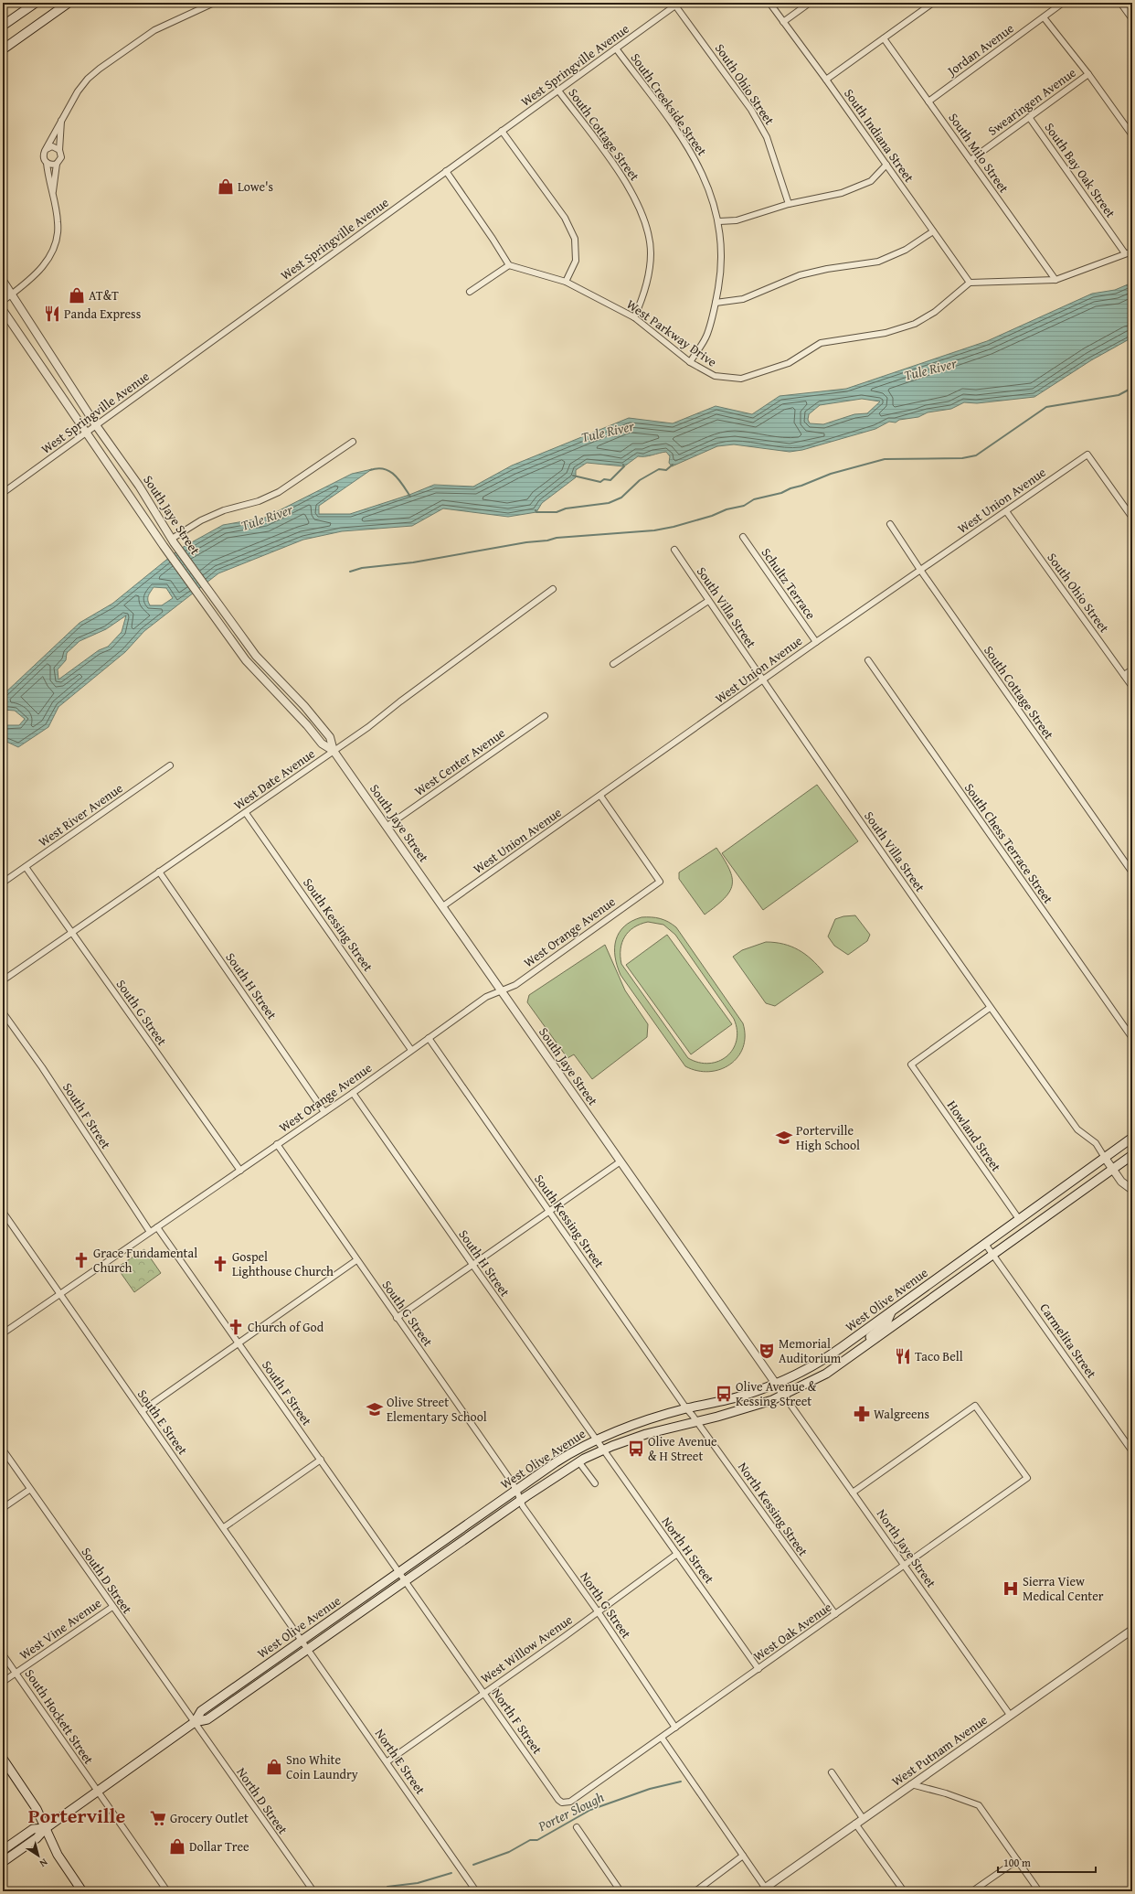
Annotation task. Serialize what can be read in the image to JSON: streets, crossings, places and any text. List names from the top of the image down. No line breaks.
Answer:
{"streets":{"main road":["West Olive Avenue"],"street":["Jordan Avenue","West Springville Avenue","South Ohio Street","Swearingen Avenue","South Creekside Street","South Cottage Street","South Indiana Street","South Milo Street","South Bay Oak Street","West Parkway Drive","West Union Avenue","South Jaye Street","Schultz Terrace","South Villa Street","West Center Avenue","West Date Avenue","West River Avenue","South Chess Terrace Street","South Kessing Street","West Orange Avenue","South H Street","South G Street","South F Street","Howland Street","Carmelita Street","South E Street","North Kessing Street","North Jaye Street","North H Street","South D Street","North G Street","West Vine Avenue","West Oak Avenue","West Willow Avenue","South Hockett Street","North F Street","West Putnam Avenue","North E Street","North D Street"]},"crossings":[["Jordan Avenue","South Milo Street"],["West Springville Avenue","South Ohio Street"],["West Springville Avenue","South Creekside Street"],["West Springville Avenue","South Cottage Street"],["West Springville Avenue","South Jaye Street"],["South Ohio Street","West Union Avenue"],["Swearingen Avenue","South Milo Street"],["Swearingen Avenue","South Bay Oak Street"],["South Creekside Street","West Parkway Drive"],["South Cottage Street","West Parkway Drive"],["South Cottage Street","West Union Avenue"],["South Indiana Street","West Parkway Drive"],["West Union Avenue","South Jaye Street"],["West Union Avenue","Schultz Terrace"],["West Union Avenue","South Villa Street"],["West Union Avenue","West Orange Avenue"],["South Jaye Street","West Center Avenue"],["South Jaye Street","West Date Avenue"],["South Jaye Street","West Orange Avenue"],["South Jaye Street","West Olive Avenue"],["South Jaye Street","North Jaye Street"],["South Villa Street","Howland Street"],["South Villa Street","West Olive Avenue"],["West Date Avenue","South Kessing Street"],["West Date Avenue","South H Street"],["West Date Avenue","South G Street"],["West River Avenue","South G Street"],["South Kessing Street","West Orange Avenue"],["South Kessing Street","West Olive Avenue"],["South Kessing Street","North Kessing Street"],["West Orange Avenue","South H Street"],["West Orange Avenue","South G Street"],["West Orange Avenue","South F Street"],["West Orange Avenue","South E Street"],["South H Street","West Olive Avenue"],["South H Street","North H Street"],["South G Street","West Olive Avenue"],["South G Street","North G Street"],["South F Street","West Olive Avenue"],["South F Street","North F Street"],["Howland Street","West Olive Avenue"],["West Olive Avenue","Carmelita Street"],["West Olive Avenue","South E Street"],["West Olive Avenue","North Kessing Street"],["West Olive Avenue","North Jaye Street"],["West Olive Avenue","North H Street"],["West Olive Avenue","South D Street"],["West Olive Avenue","North G Street"],["West Olive Avenue","South Hockett Street"],["West Olive Avenue","North F Street"],["West Olive Avenue","North E Street"],["West Olive Avenue","North D Street"],["South E Street","North E Street"],["North Kessing Street","West Oak Avenue"],["North Jaye Street","West Oak Avenue"],["North Jaye Street","West Putnam Avenue"],["North H Street","West Oak Avenue"],["North H Street","West Willow Avenue"],["South D Street","West Vine Avenue"],["South D Street","North D Street"],["North G Street","West Oak Avenue"],["North G Street","West Willow Avenue"],["West Vine Avenue","South Hockett Street"],["West Oak Avenue","North F Street"],["West Willow Avenue","North F Street"],["West Willow Avenue","North E Street"]],"districts":["Porterville"],"water":["Tule River","Porter Slough"],"places":{"shop":["Lowe's","AT&T","Sno White Coin Laundry","Dollar Tree"],"restaurant":["Panda Express","Taco Bell"],"school or university":["Porterville High School","Olive Street Elementary School"],"church":["Grace Fundamental Church","Gospel Lighthouse Church","Church of God"],"theatre":["Memorial Auditorium"],"bus stop":["Olive Avenue & Kessing Street","Olive Avenue & H Street"],"pharmacy":["Walgreens"],"hospital":["Sierra View Medical Center"],"supermarket":["Grocery Outlet"]},"scale_bar":"100 m","north":"bottom right"}
